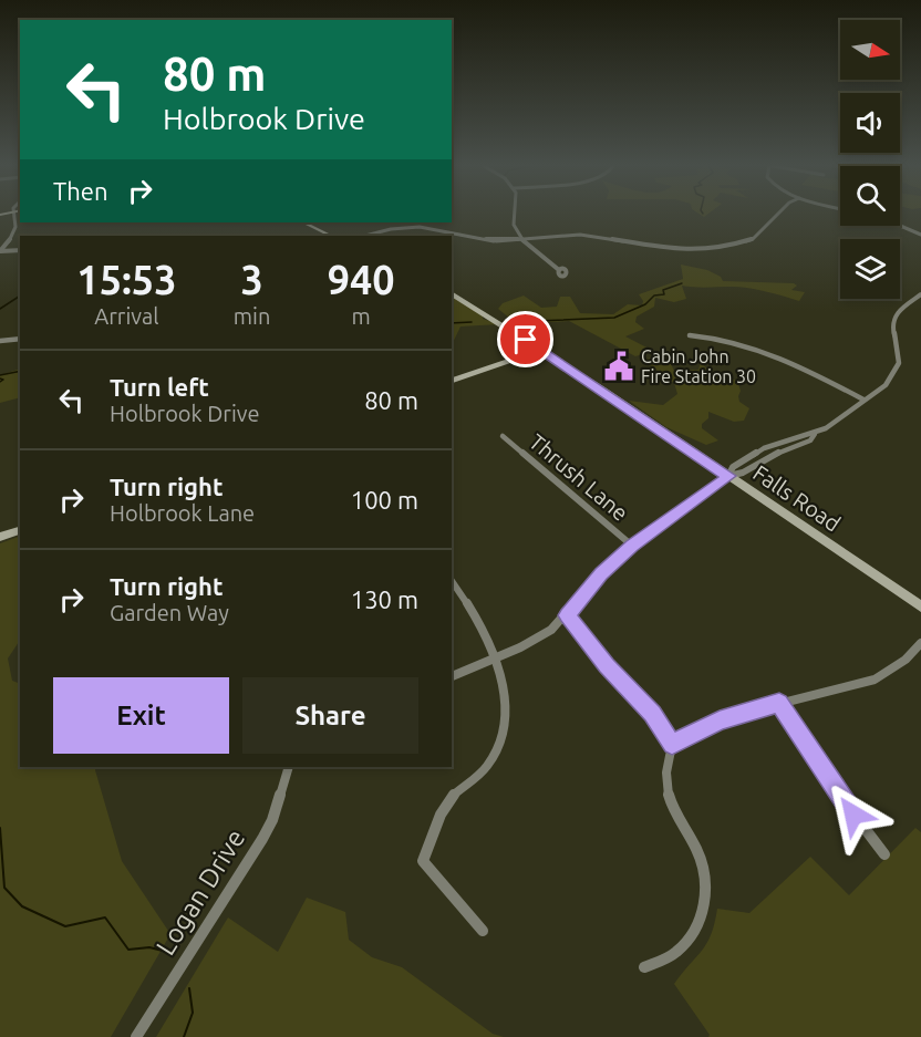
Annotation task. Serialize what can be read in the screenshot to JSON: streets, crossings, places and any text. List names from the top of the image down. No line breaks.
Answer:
{"streets":{"main road":["Falls Road"],"street":["Thrush Lane","Logan Drive"]},"places":{"public building":["Cabin John Fire Station 30"]},"north":"right","page":{"turn":["80 m","Holbrook Drive"],"then":"Then","eta":["15:53","Arrival","3","min","940","m"],"list":[{"name":"Turn left","note":"Holbrook Drive","value":"80 m"},{"name":"Turn right","note":"Holbrook Lane","value":"100 m"},{"name":"Turn right","note":"Garden Way","value":"130 m"}],"buttons":["Exit","Share"]}}
